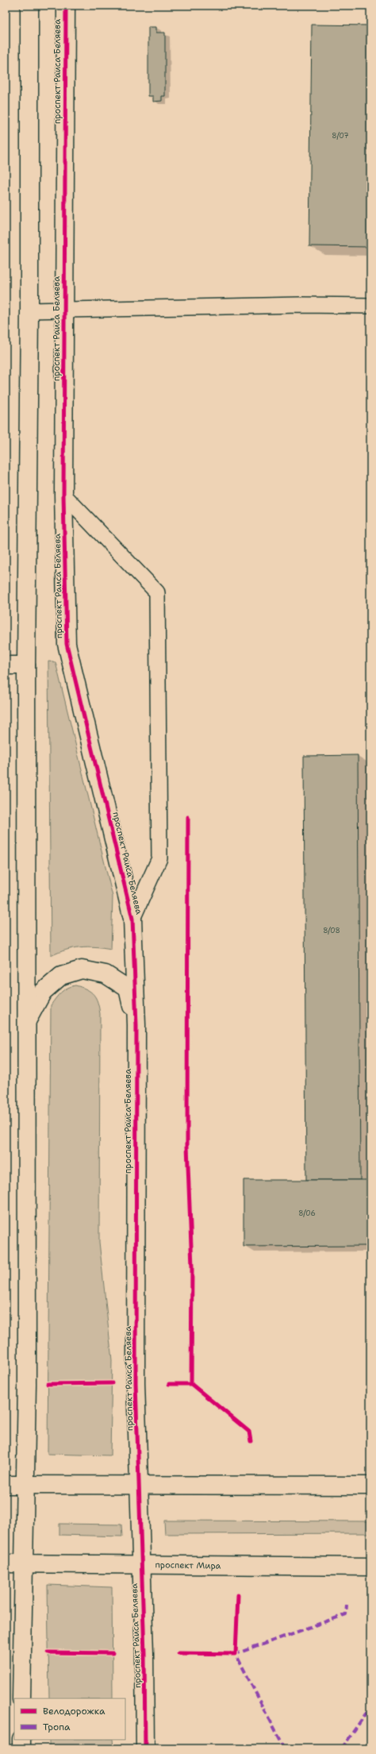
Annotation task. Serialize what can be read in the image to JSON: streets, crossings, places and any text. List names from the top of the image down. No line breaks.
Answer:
{"streets":{"street":["проспект Раиса Беляева","проспект Мира"]},"crossings":[["проспект Раиса Беляева","проспект Мира"]],"house_numbers":["8/07","8/08","8/06"],"legend":["Велодорожка","Тропа"]}
